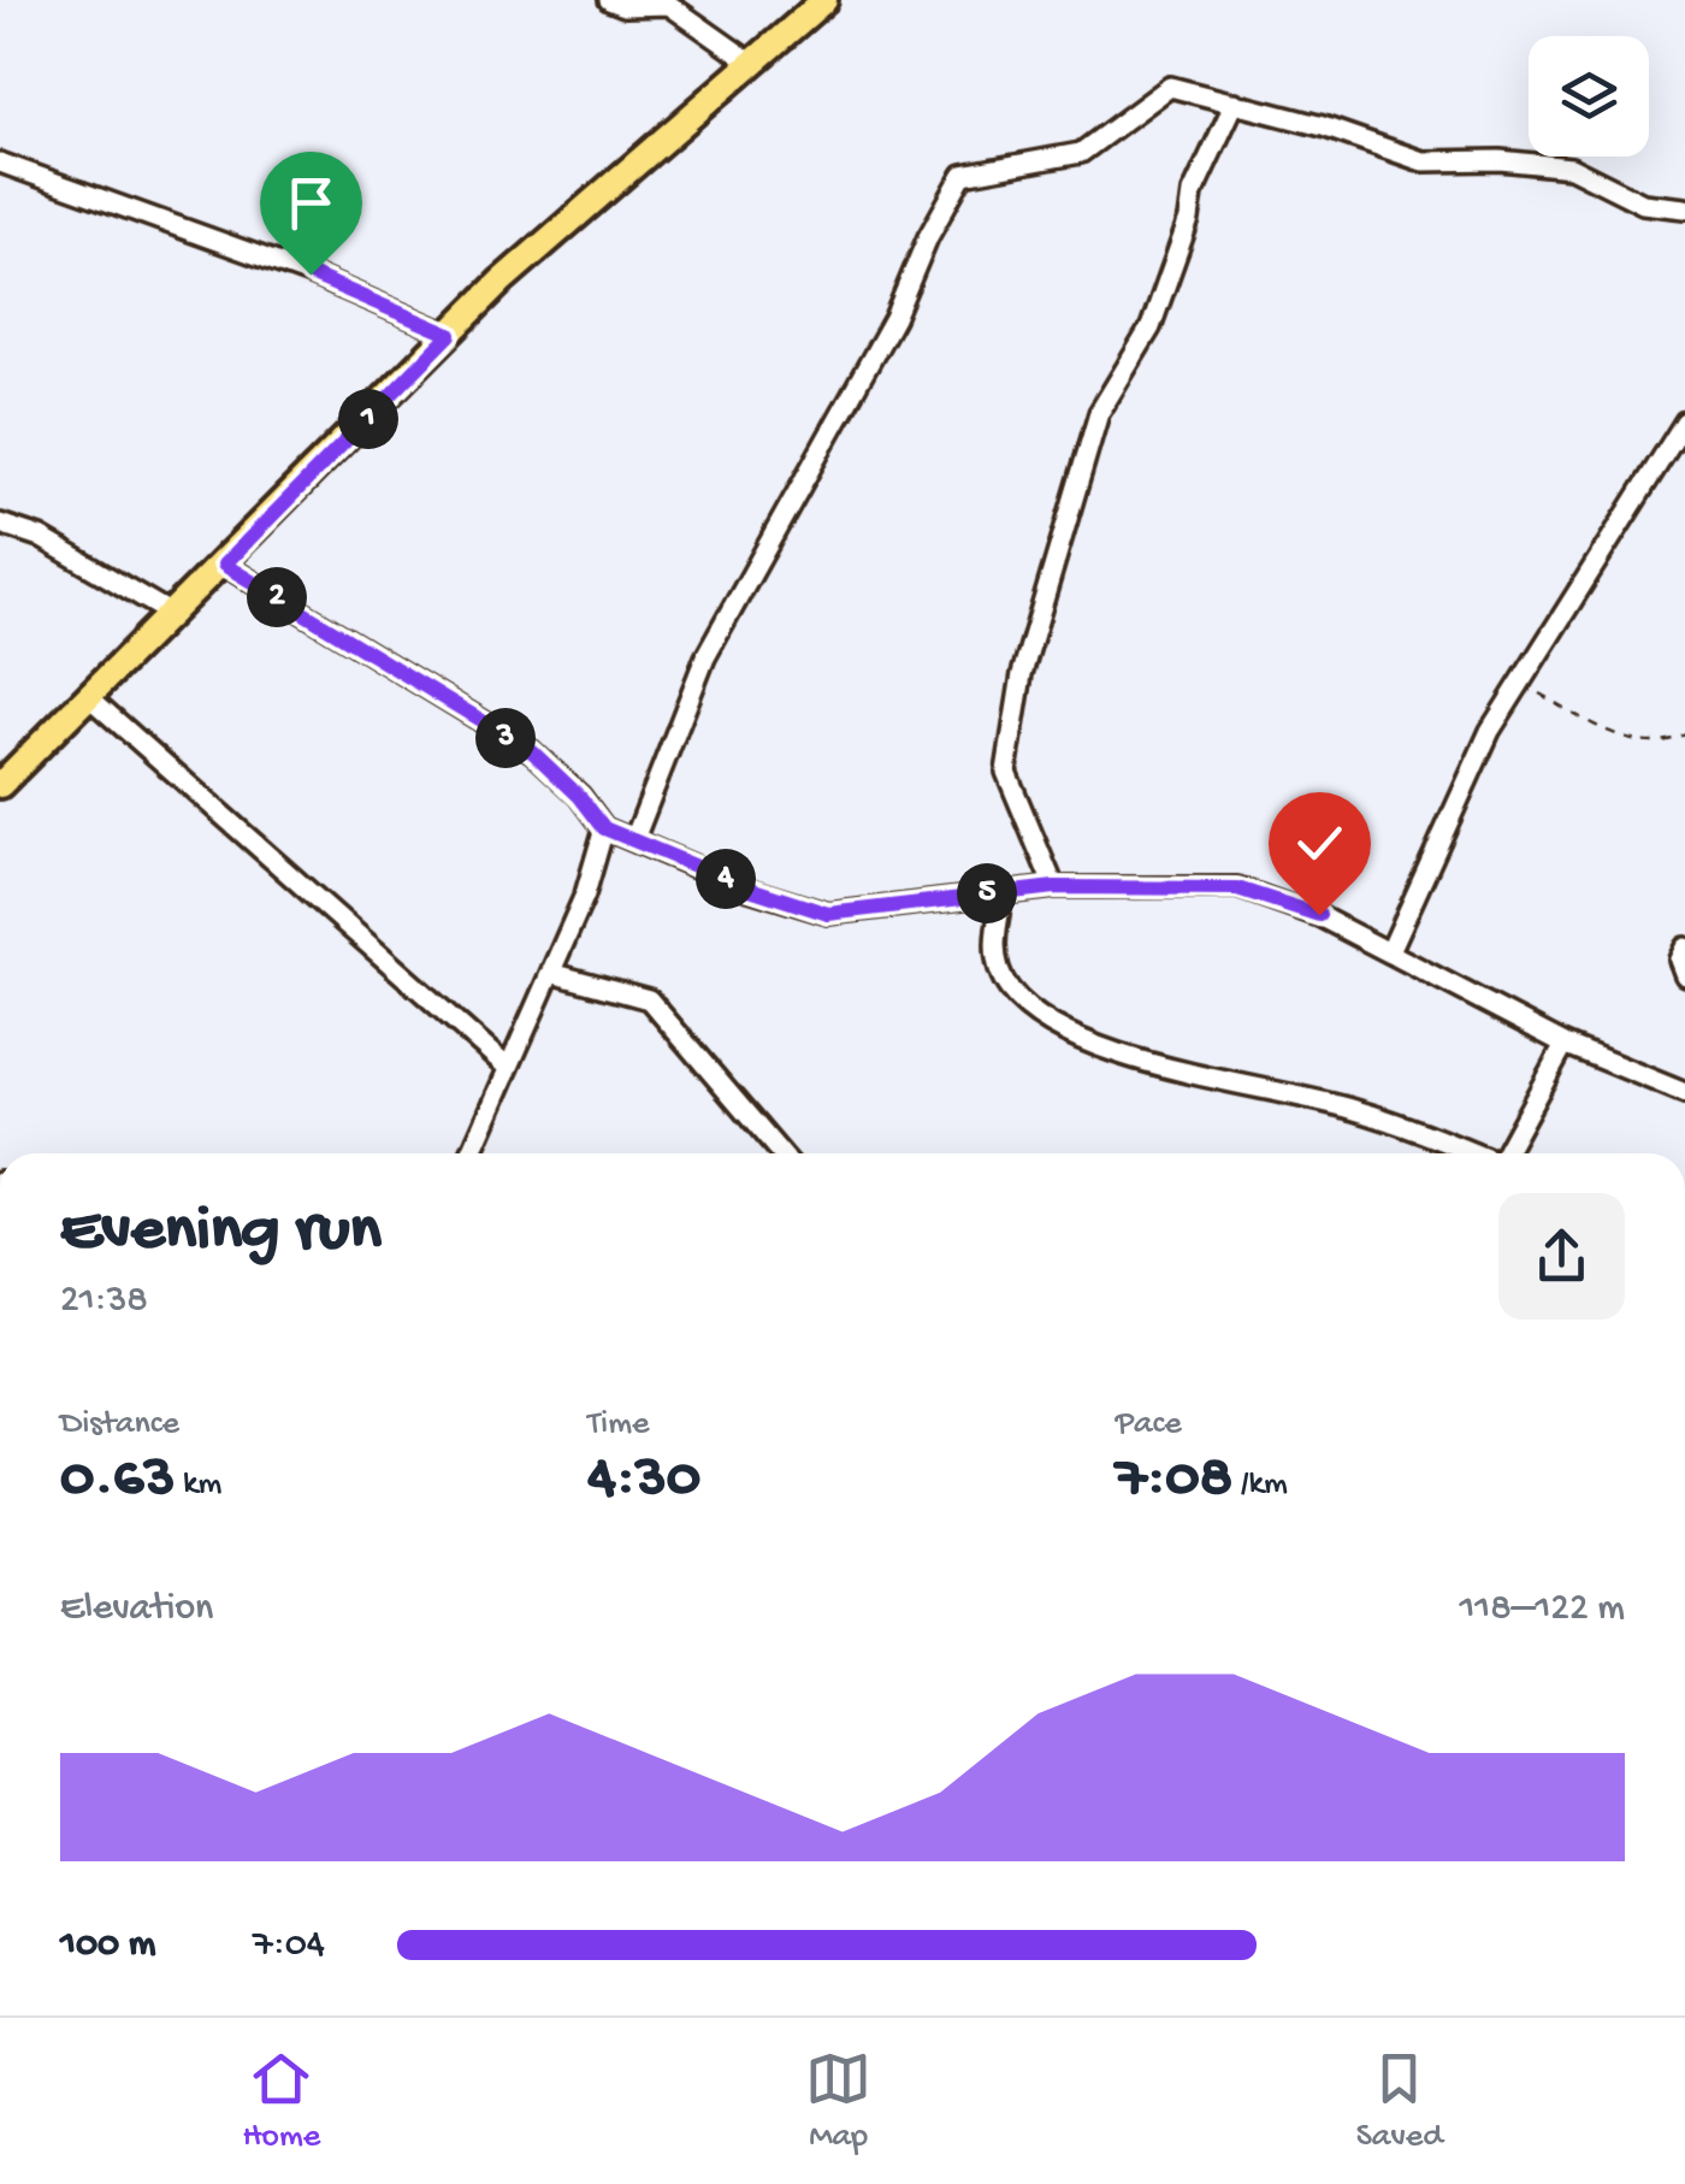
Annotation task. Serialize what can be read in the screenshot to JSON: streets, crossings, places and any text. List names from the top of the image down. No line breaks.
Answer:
{"page":{"pins":["1","2","3","4","5"],"heading":["Evening run","21:38"],"stats":[["Distance","0.63 km"],["Time","4:30"],["Pace","7:08 /km"]],"chart":["Elevation","118–122 m"],"list":[{"name":"100 m","note":"7:04"}],"tabs":["Home","Map","Saved"]}}
